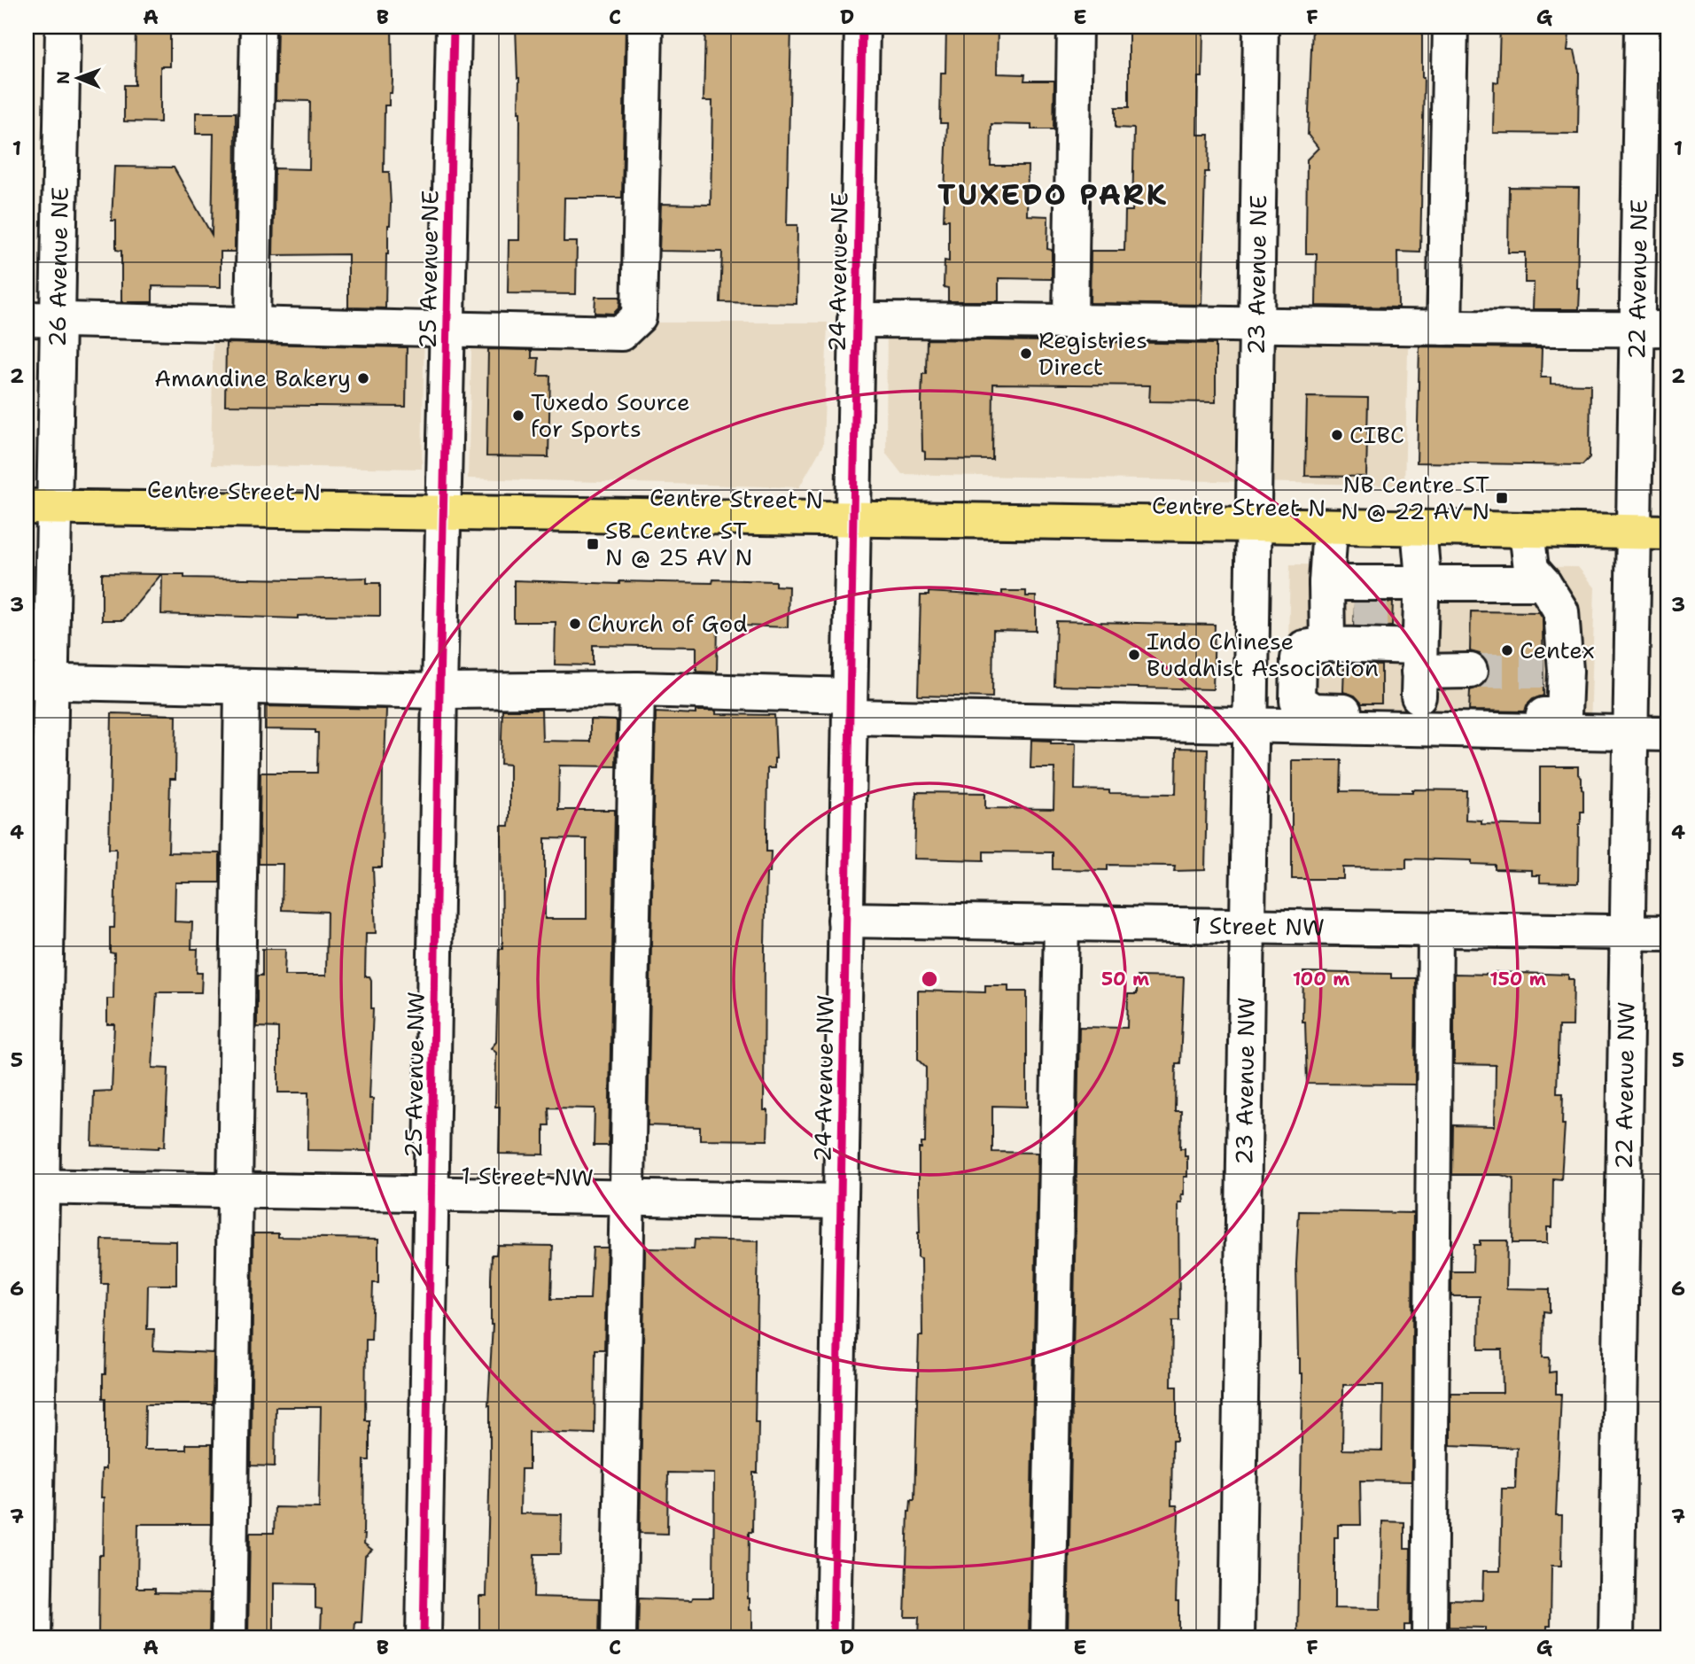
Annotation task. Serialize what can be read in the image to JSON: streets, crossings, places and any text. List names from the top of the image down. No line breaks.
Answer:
{"streets":{"main road":["Centre Street N"],"street":["26 Avenue NE","25 Avenue NE","24 Avenue NE","23 Avenue NE","22 Avenue NE","1 Street NW","25 Avenue NW","24 Avenue NW","23 Avenue NW","22 Avenue NW"]},"crossings":[["26 Avenue NE","Centre Street N"],["26 Avenue NE","1 Street NW"],["25 Avenue NE","Centre Street N"],["25 Avenue NE","25 Avenue NW"],["24 Avenue NE","Centre Street N"],["24 Avenue NE","24 Avenue NW"],["23 Avenue NE","Centre Street N"],["23 Avenue NE","23 Avenue NW"],["22 Avenue NE","Centre Street N"],["22 Avenue NE","22 Avenue NW"],["Centre Street N","25 Avenue NW"],["Centre Street N","24 Avenue NW"],["Centre Street N","23 Avenue NW"],["Centre Street N","22 Avenue NW"],["1 Street NW","25 Avenue NW"],["1 Street NW","24 Avenue NW"],["1 Street NW","23 Avenue NW"],["1 Street NW","22 Avenue NW"]],"districts":["TUXEDO PARK"],"places":{"other":["Registries Direct","Amandine Bakery","Tuxedo Source for Sports","CIBC","Church of God","Centex","Indo Chinese Buddhist Association"],"transit":["NB Centre ST N @ 22 AV N","SB Centre ST N @ 25 AV N"]},"north":"left","grid":{"columns":["A","B","C","D","E","F","G"],"rows":["1","2","3","4","5","6","7"]},"rings":["50 m","100 m","150 m"]}
